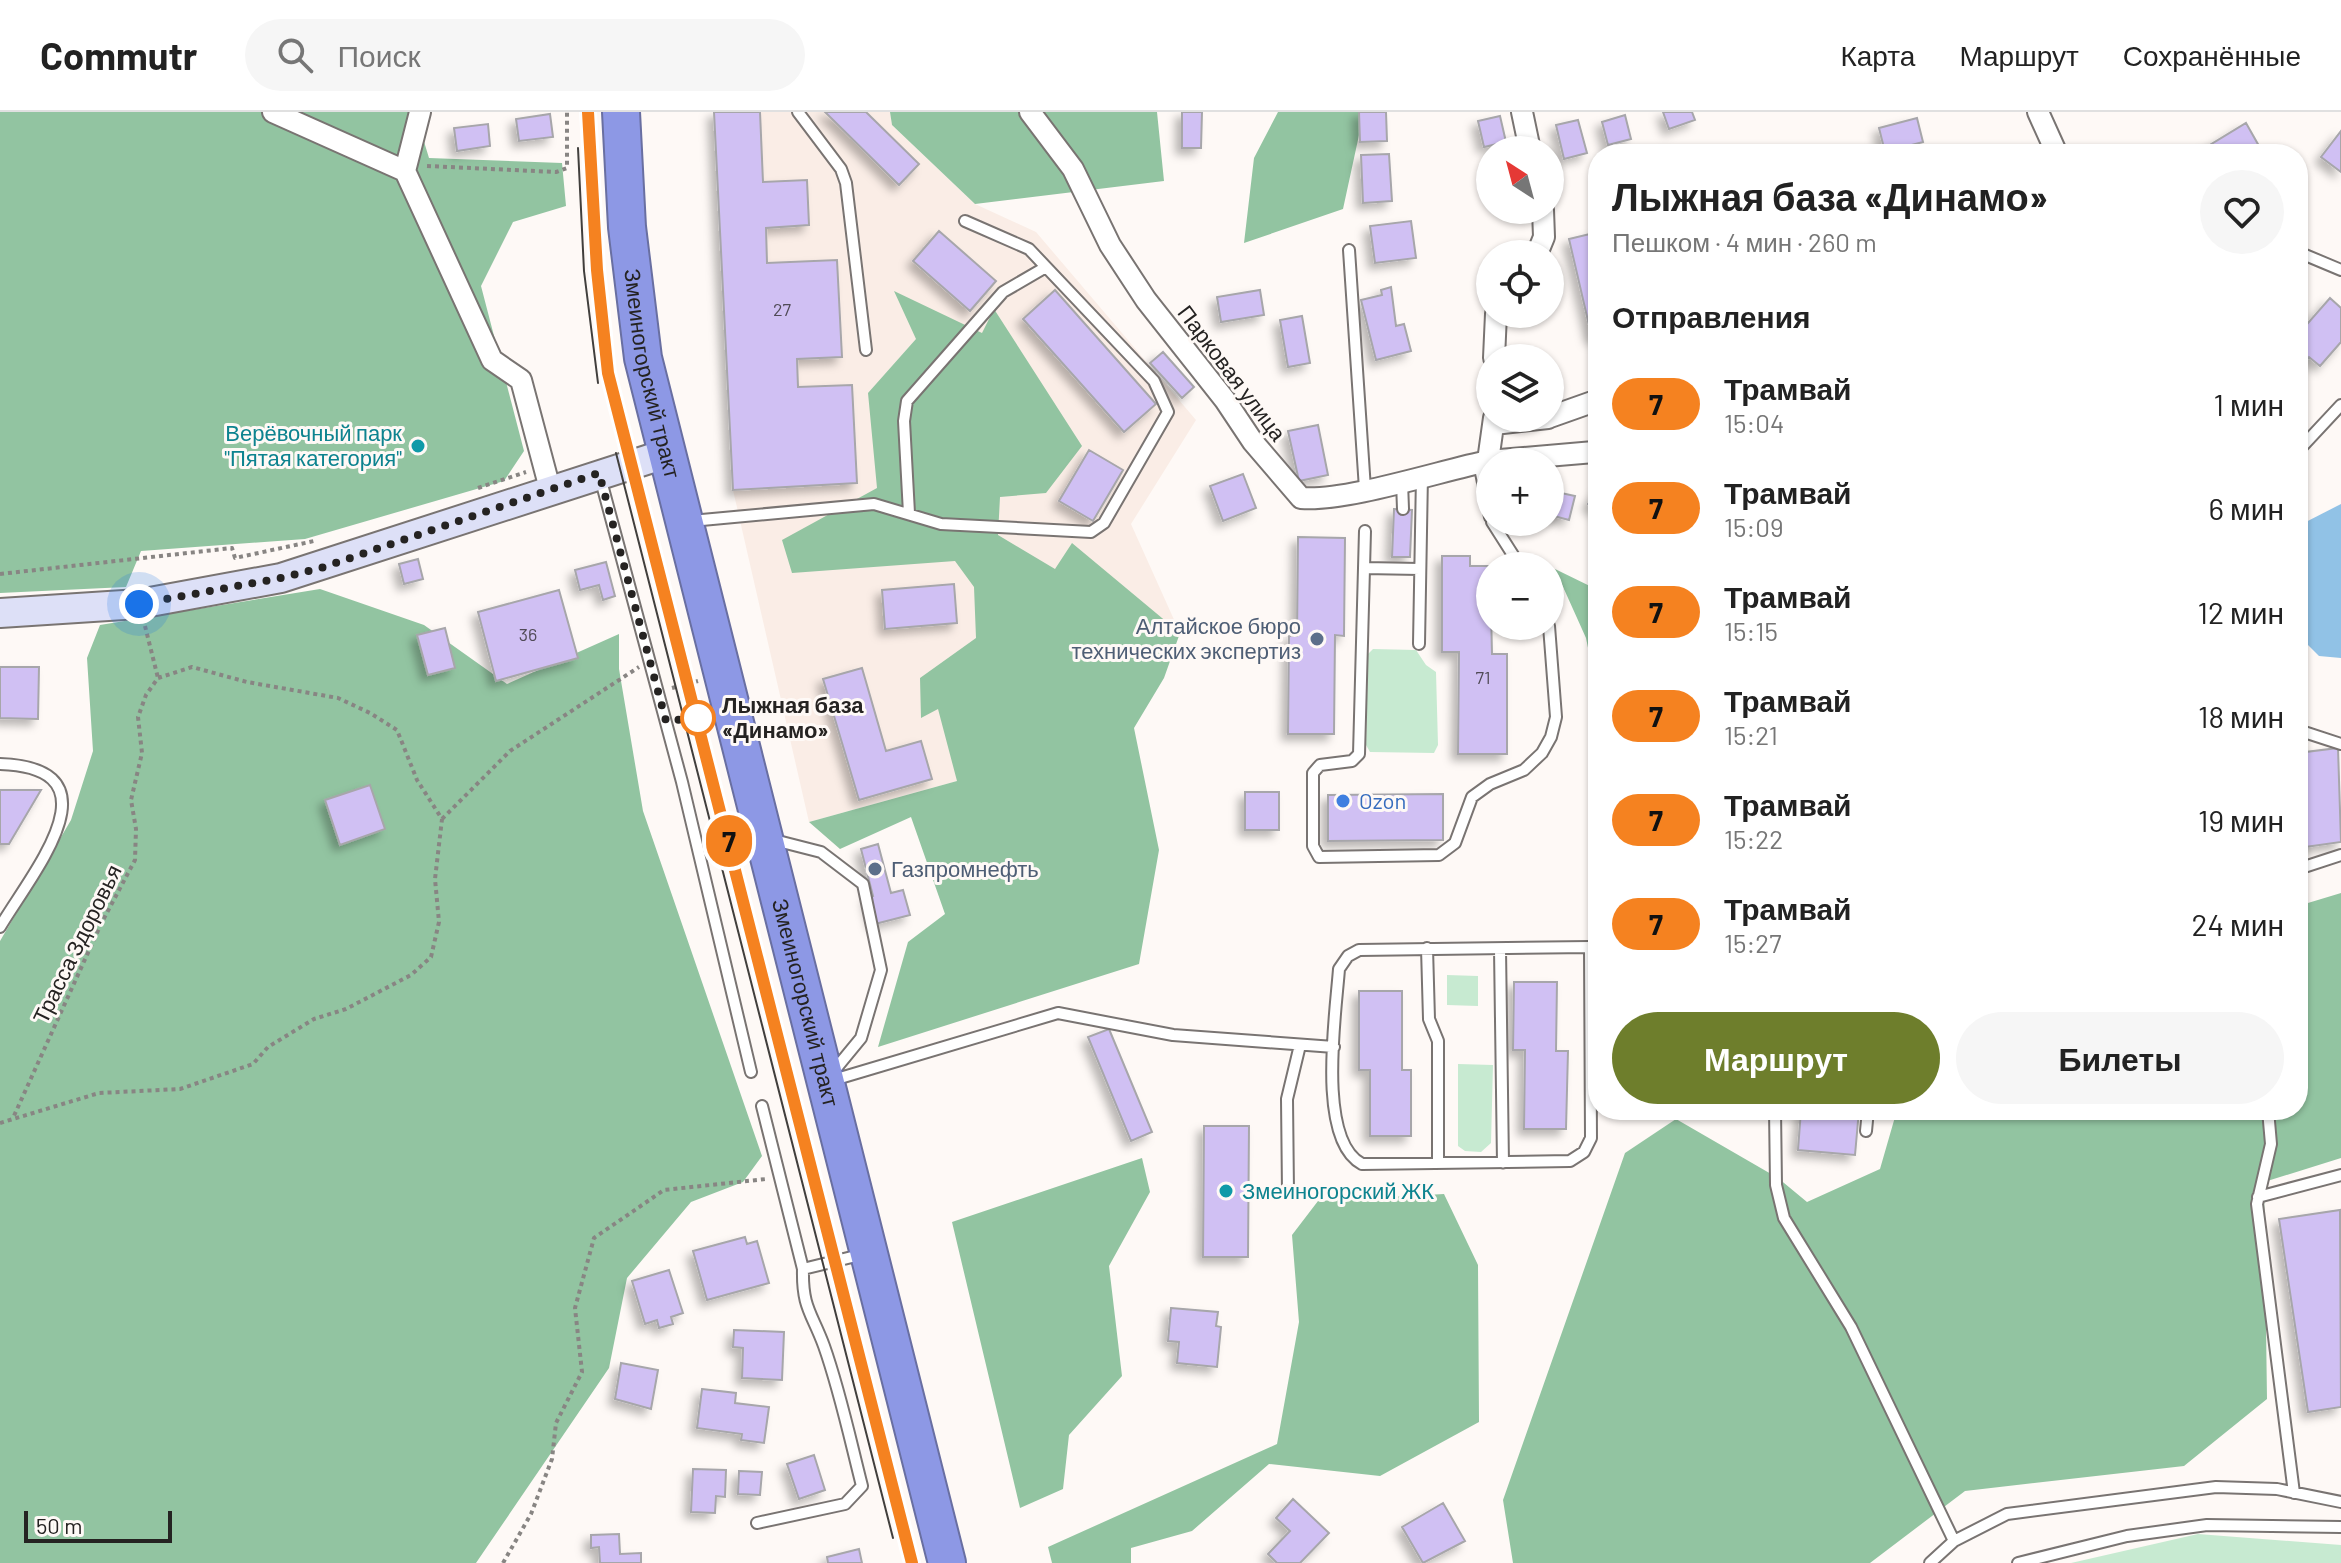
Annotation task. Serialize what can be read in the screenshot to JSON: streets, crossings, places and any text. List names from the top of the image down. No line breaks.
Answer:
{"streets":{"highway":["Змеиногорский тракт"],"street":["Парковая улица"],"path":["Трасса Здоровья"]},"places":["Верёвочный парк \"Пятая категория\"","Алтайское бюро технических экспертиз","Лыжная база «Динамо»","Ozon","Газпромнефть","Змеиногорский ЖК"],"lines":["tram line 7"],"house_numbers":["27","36","71"],"scale_bar":"50 m","north":"top left","page":{"header":"Commutr","search":"Поиск","nav":["Карта","Маршрут","Сохранённые"],"on_map":"7","map_buttons":["+","−"],"heading":[["Лыжная база «Динамо»","Пешком · 4 мин · 260 m"],"Отправления"],"list":[{"mark":"7","name":"Трамвай","note":"15:04","value":"1 мин"},{"mark":"7","name":"Трамвай","note":"15:09","value":"6 мин"},{"mark":"7","name":"Трамвай","note":"15:15","value":"12 мин"},{"mark":"7","name":"Трамвай","note":"15:21","value":"18 мин"},{"mark":"7","name":"Трамвай","note":"15:22","value":"19 мин"},{"mark":"7","name":"Трамвай","note":"15:27","value":"24 мин"}],"buttons":["Маршрут","Билеты"],"scale":"50 m"}}
